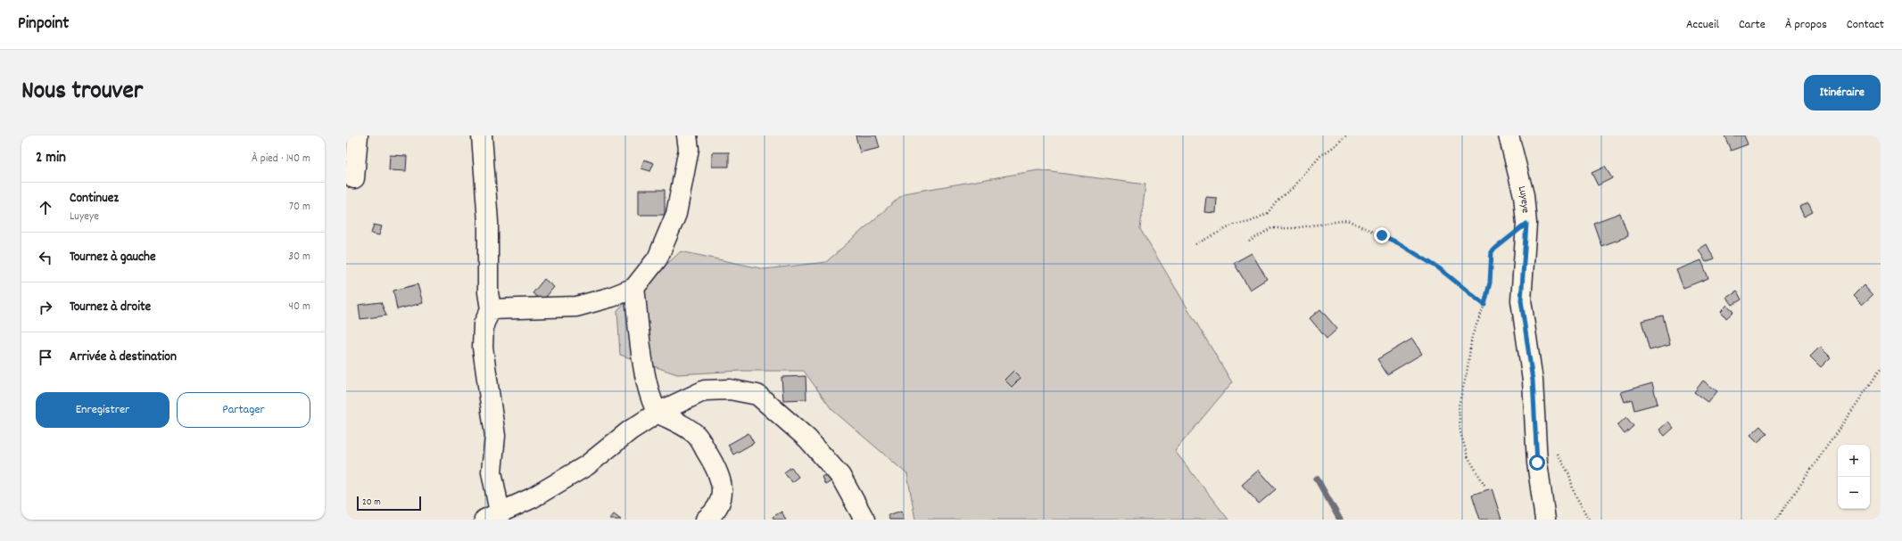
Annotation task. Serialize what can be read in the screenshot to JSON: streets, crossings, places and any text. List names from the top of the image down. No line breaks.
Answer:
{"streets":{"street":["Luyeye"]},"scale_bar":"20 m","page":{"header":"Pinpoint","nav":["Accueil","Carte","À propos","Contact"],"title":"Nous trouver","buttons":["Itinéraire",["Enregistrer","Partager"]],"heading":["2 min","À pied · 140 m"],"list":[["Continuez","Luyeye","70 m"],["Tournez à gauche","30 m"],["Tournez à droite","40 m"],"Arrivée à destination"],"map_buttons":["+","−"],"scale":"20 m"}}
